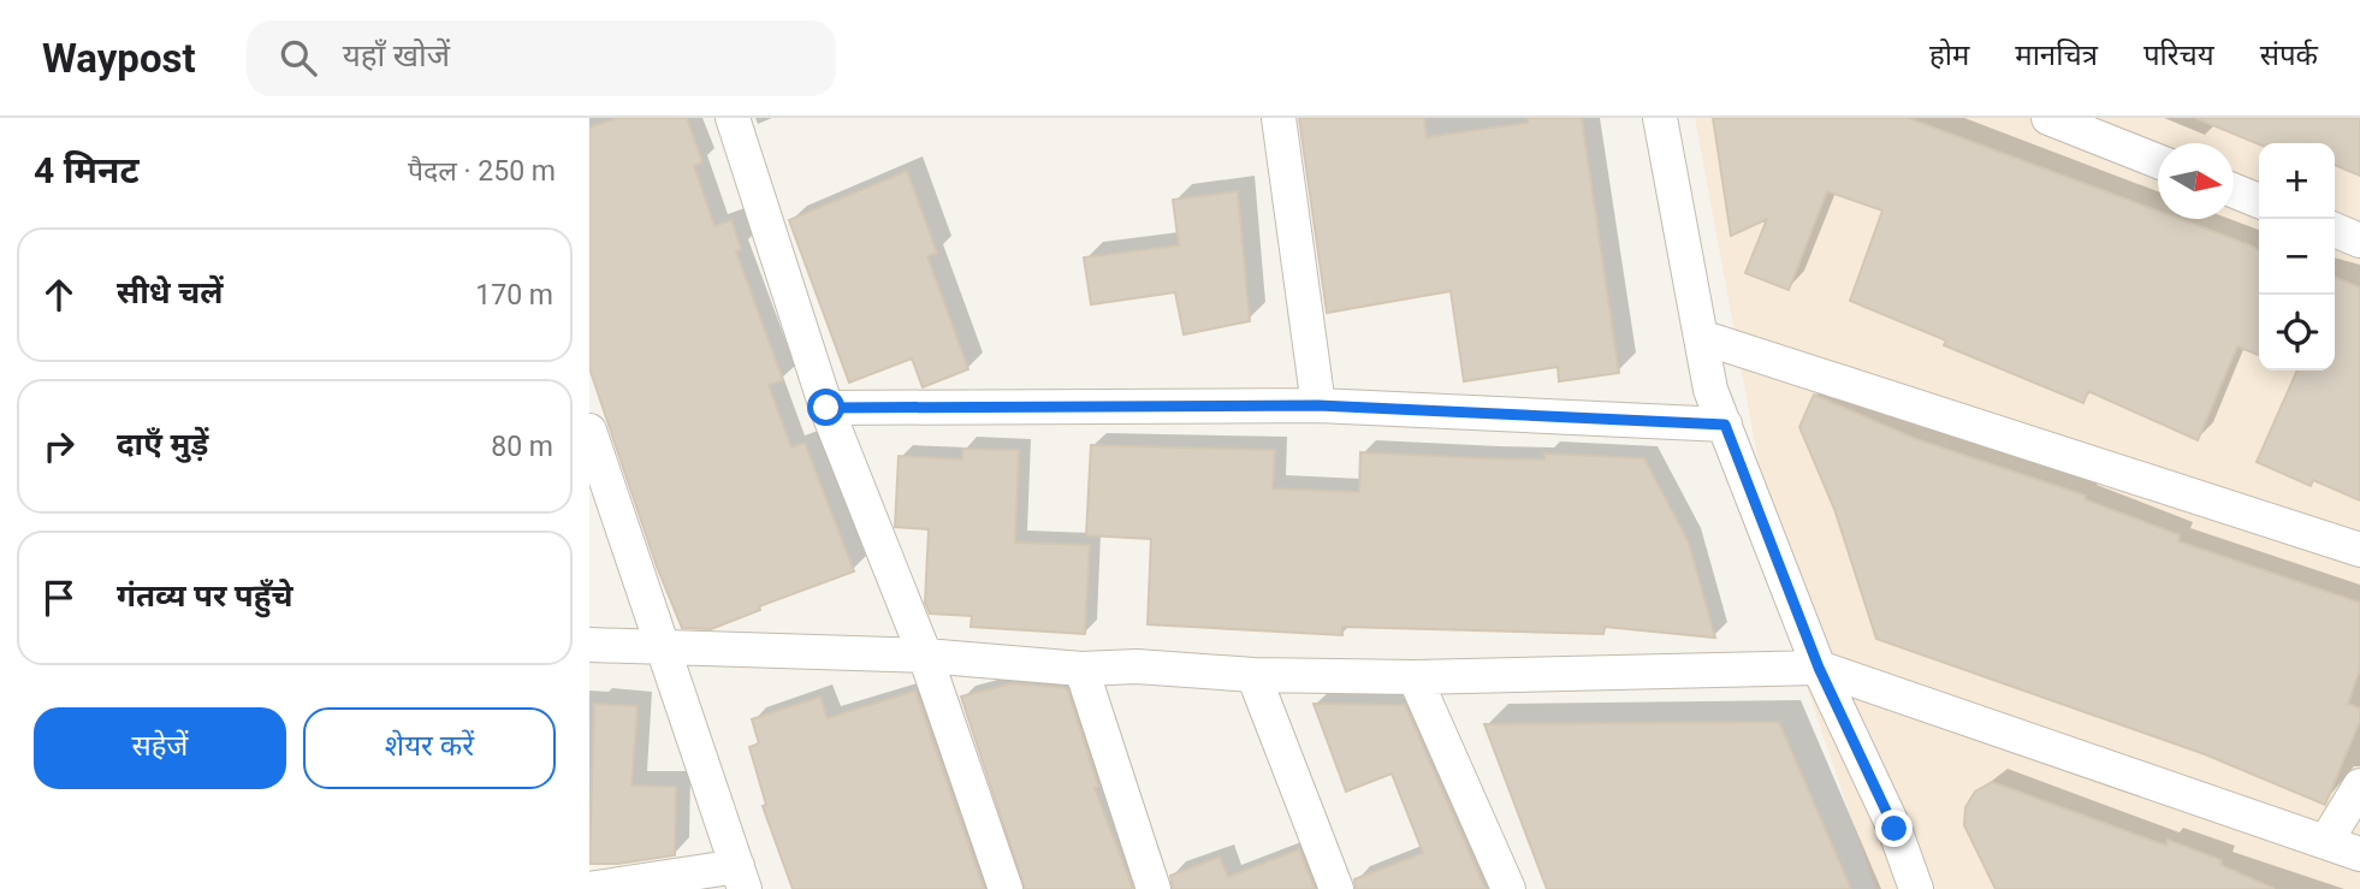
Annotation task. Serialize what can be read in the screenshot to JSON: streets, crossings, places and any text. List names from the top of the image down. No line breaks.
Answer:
{"north":"right","page":{"header":"Waypost","search":"यहाँ खोजें","nav":["होम","मानचित्र","परिचय","संपर्क"],"heading":["4 मिनट","पैदल · 250 m"],"map_buttons":["+","−"],"list":[["सीधे चलें","170 m"],["दाएँ मुड़ें","80 m"],"गंतव्य पर पहुँचे"],"buttons":["सहेजें","शेयर करें"]}}
